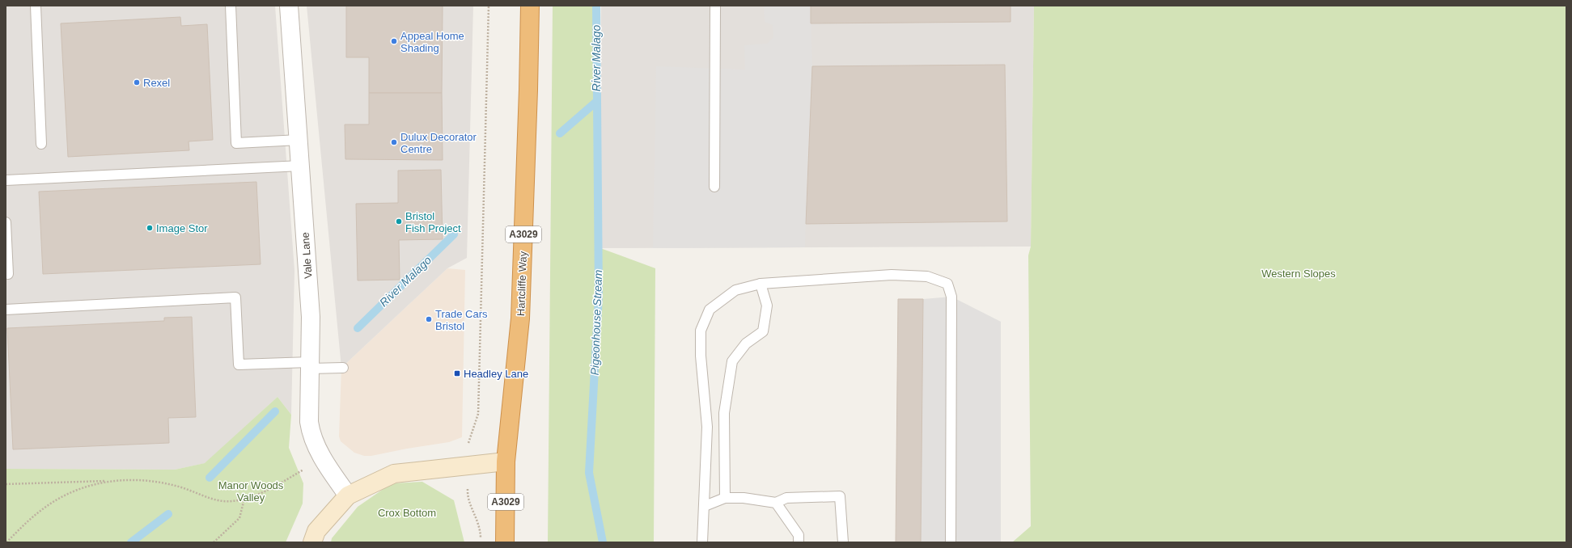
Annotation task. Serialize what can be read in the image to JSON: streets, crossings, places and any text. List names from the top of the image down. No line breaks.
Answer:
{"streets":{"highway":["A3029","Hartcliffe Way"],"street":["Vale Lane"]},"water":["River Malago","Pigeonhouse Stream"],"parks":["Western Slopes","Manor Woods Valley","Crox Bottom"],"places":{"other":["Appeal Home Shading","Rexel","Dulux Decorator Centre","Bristol Fish Project","Image Stor","Trade Cars Bristol"],"transit":["Headley Lane"]}}
